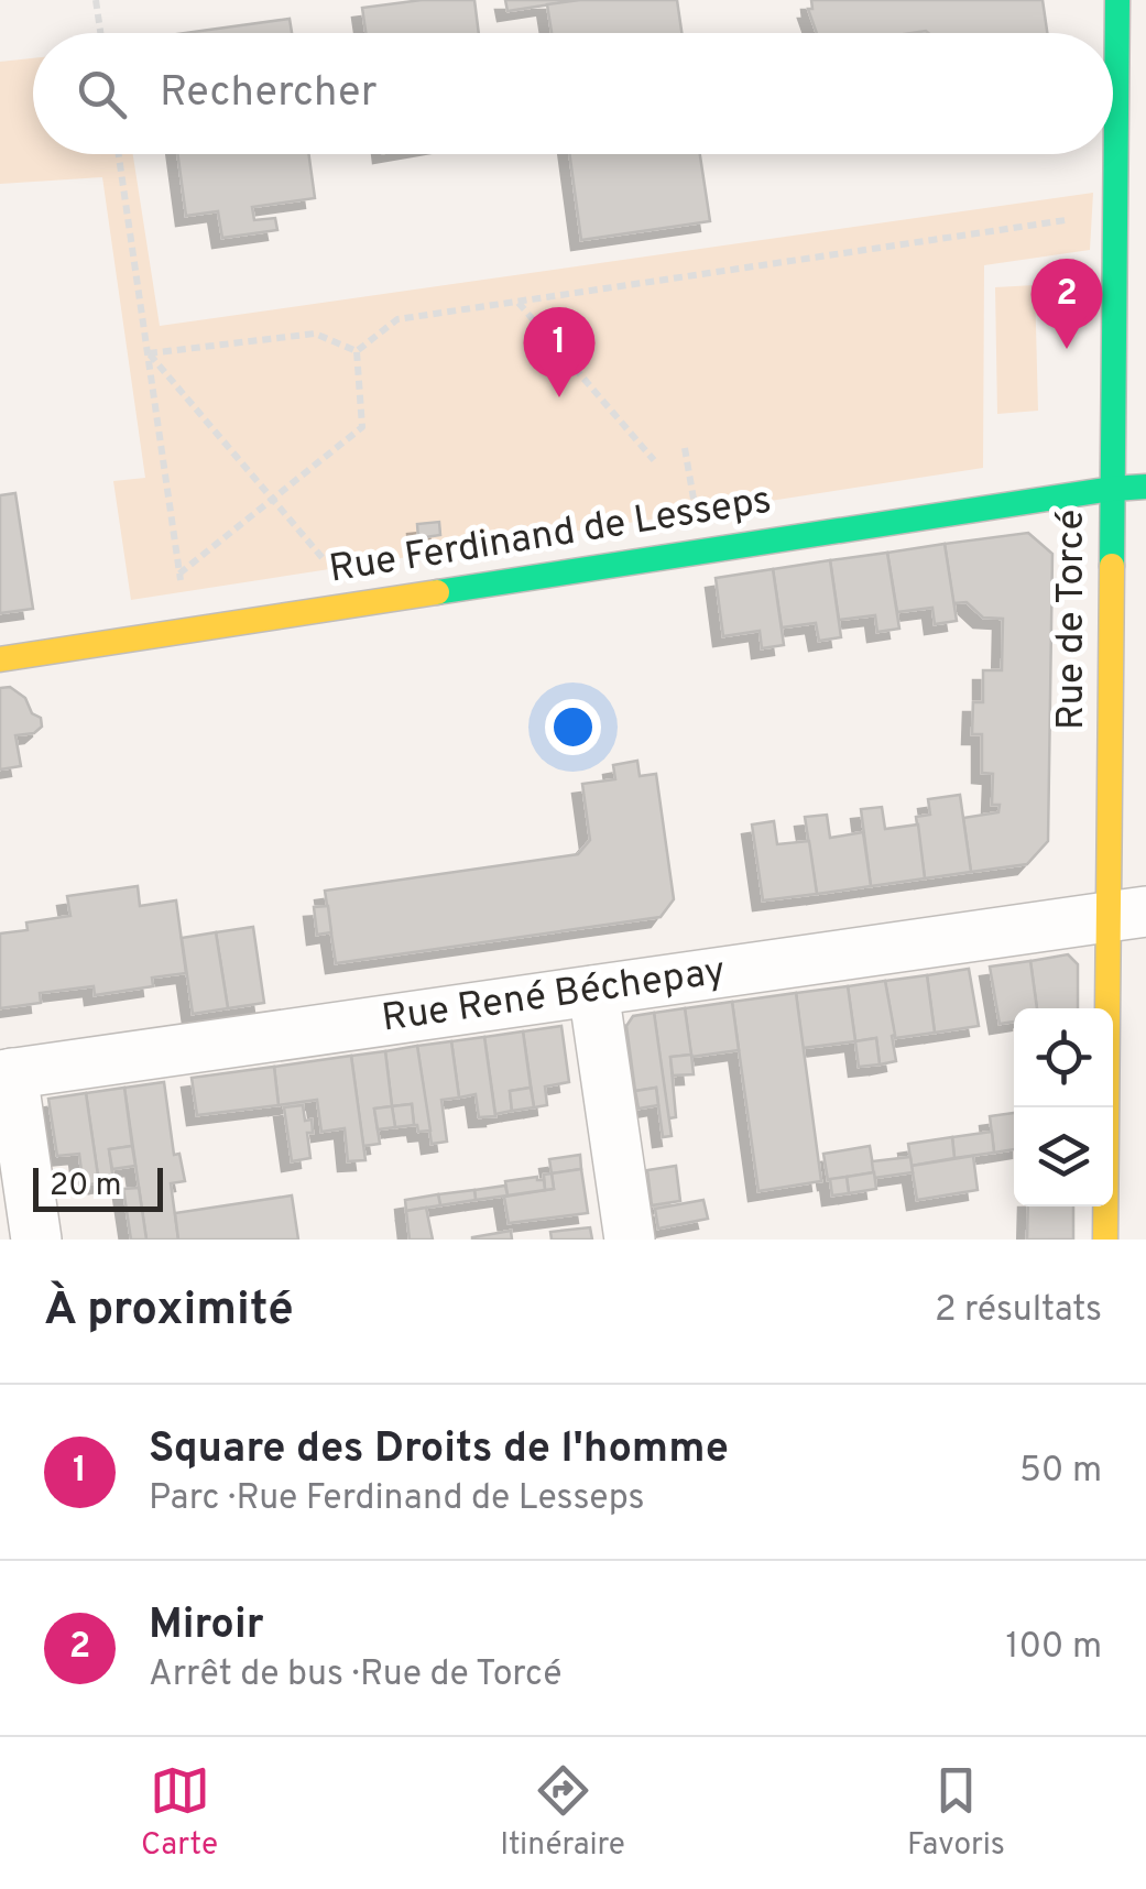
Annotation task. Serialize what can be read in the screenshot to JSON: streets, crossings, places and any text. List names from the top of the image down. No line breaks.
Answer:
{"streets":{"street":["Rue Ferdinand de Lesseps","Rue de Torcé","Rue René Béchepay"]},"crossings":[["Rue Ferdinand de Lesseps","Rue de Torcé"],["Rue de Torcé","Rue René Béchepay"]],"scale_bar":"20 m","page":{"search":"Rechercher","pins":["2","1"],"scale":"20 m","heading":["À proximité","2 résultats"],"list":[{"mark":"1","name":"Square des Droits de l'homme","note":"Parc · Rue Ferdinand de Lesseps","value":"50 m"},{"mark":"2","name":"Miroir","note":"Arrêt de bus · Rue de Torcé","value":"100 m"}],"nav":["Carte","Itinéraire","Favoris"]}}
